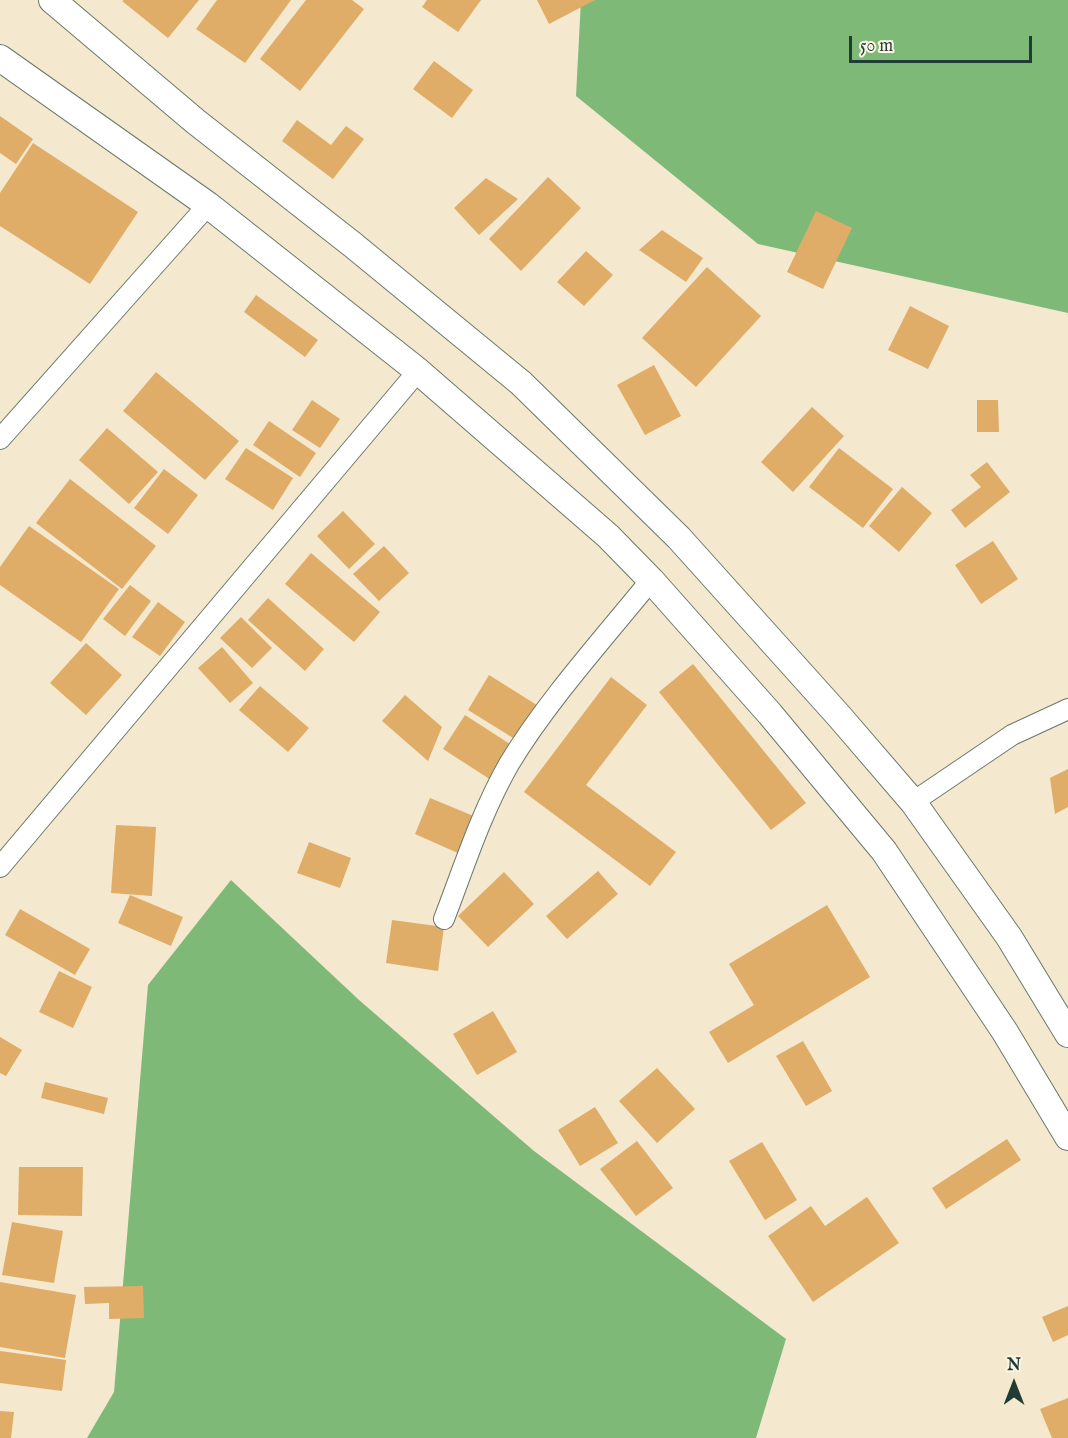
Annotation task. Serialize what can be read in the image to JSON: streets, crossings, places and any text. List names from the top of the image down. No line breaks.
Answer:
{"scale_bar":"50 m","north":"top"}
